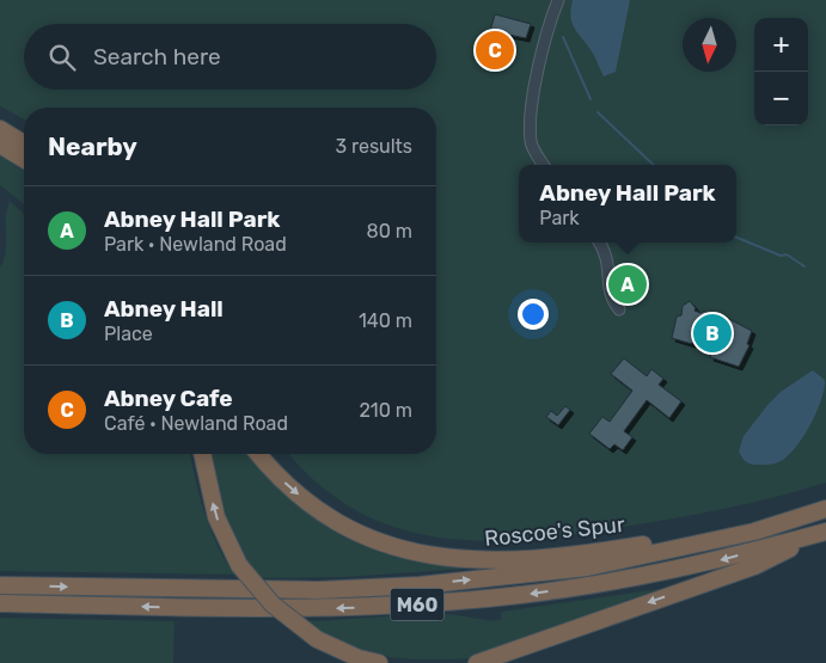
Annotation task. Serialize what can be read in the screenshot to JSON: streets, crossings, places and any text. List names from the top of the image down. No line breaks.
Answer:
{"streets":{"highway":["Roscoe's Spur","M60"]},"crossings":[["Roscoe's Spur","M60"]],"north":"bottom","page":{"map_buttons":["+","−"],"search":"Search here","pins":["C","A","B"],"heading":["Nearby","3 results"],"popup":["Abney Hall Park","Park"],"list":[{"mark":"A","name":"Abney Hall Park","note":"Park · Newland Road","value":"80 m"},{"mark":"B","name":"Abney Hall","note":"Place","value":"140 m"},{"mark":"C","name":"Abney Cafe","note":"Café · Newland Road","value":"210 m"}]}}
